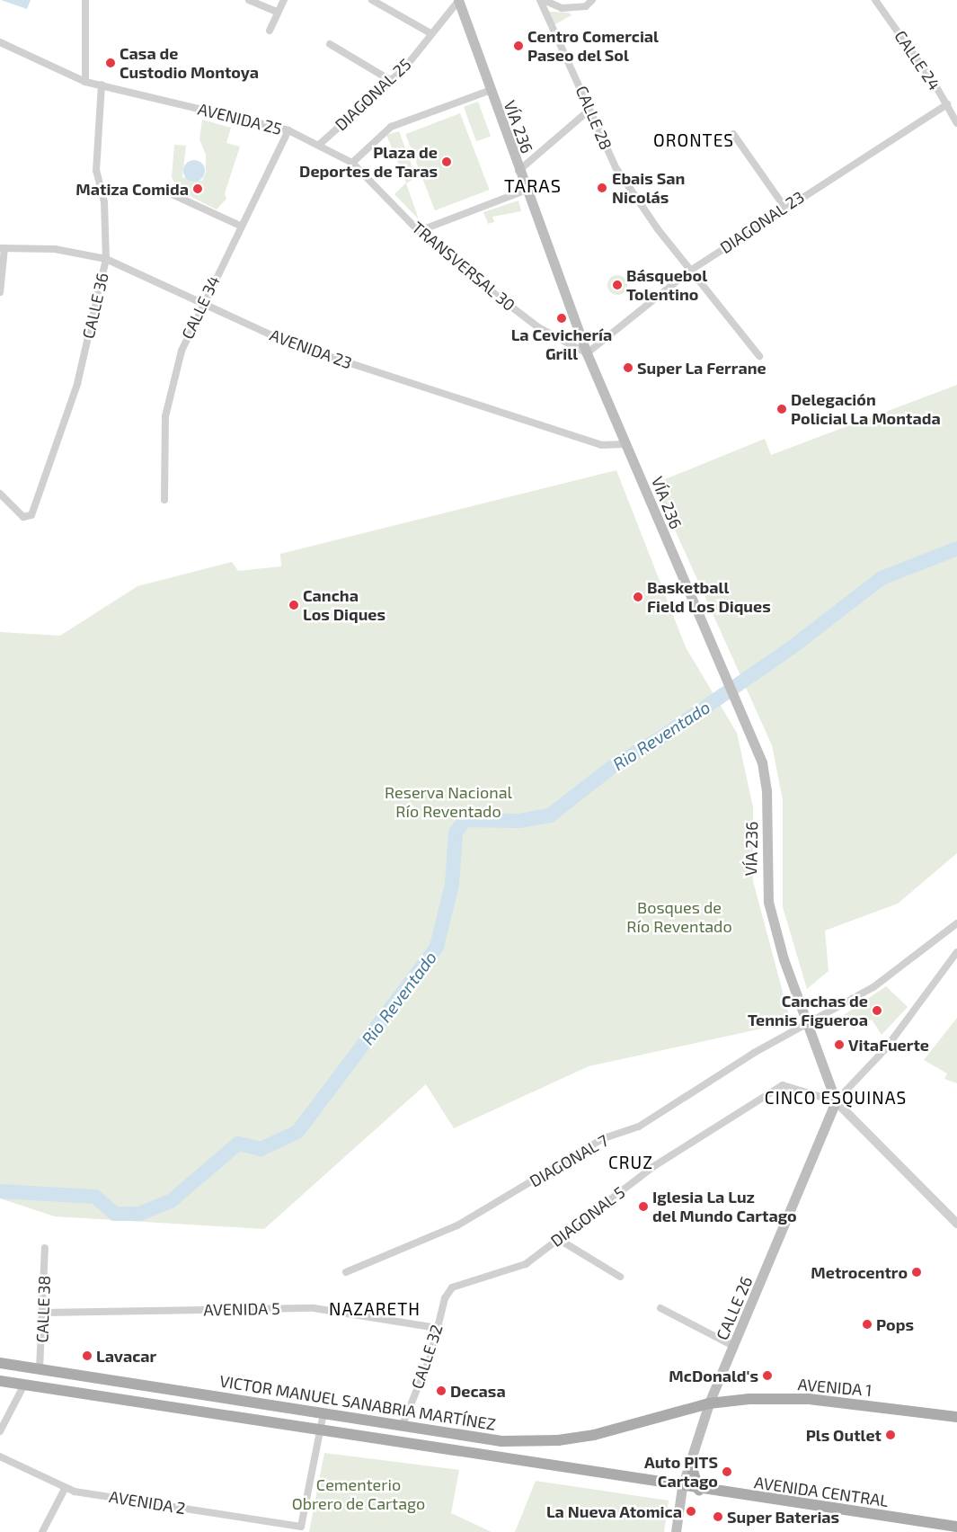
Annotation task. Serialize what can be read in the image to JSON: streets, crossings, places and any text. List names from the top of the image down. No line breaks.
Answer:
{"streets":{"main road":["VÍA 236","CALLE 26","AVENIDA 1","VICTOR MANUEL SANABRIA MARTÍNEZ","AVENIDA CENTRAL"],"street":["CALLE 24","DIAGONAL 25","CALLE 28","AVENIDA 25","DIAGONAL 23","TRANSVERSAL 30","CALLE 36","CALLE 34","AVENIDA 23","DIAGONAL 7","DIAGONAL 5","CALLE 38","AVENIDA 5","CALLE 32","AVENIDA 2"]},"crossings":[["CALLE 24","DIAGONAL 23"],["DIAGONAL 25","AVENIDA 25"],["DIAGONAL 25","VÍA 236"],["CALLE 28","DIAGONAL 23"],["AVENIDA 25","TRANSVERSAL 30"],["AVENIDA 25","CALLE 36"],["AVENIDA 25","CALLE 34"],["VÍA 236","DIAGONAL 23"],["VÍA 236","TRANSVERSAL 30"],["VÍA 236","AVENIDA 23"],["VÍA 236","DIAGONAL 7"],["VÍA 236","DIAGONAL 5"],["VÍA 236","CALLE 26"],["DIAGONAL 23","TRANSVERSAL 30"],["CALLE 36","AVENIDA 23"],["CALLE 34","AVENIDA 23"],["DIAGONAL 5","CALLE 26"],["DIAGONAL 5","CALLE 32"],["CALLE 26","AVENIDA 1"],["CALLE 26","VICTOR MANUEL SANABRIA MARTÍNEZ"],["CALLE 26","AVENIDA CENTRAL"],["CALLE 38","AVENIDA 5"],["CALLE 38","VICTOR MANUEL SANABRIA MARTÍNEZ"],["AVENIDA 5","CALLE 32"],["CALLE 32","VICTOR MANUEL SANABRIA MARTÍNEZ"],["AVENIDA 1","VICTOR MANUEL SANABRIA MARTÍNEZ"]],"districts":["ORONTES","TARAS","CINCO ESQUINAS","CRUZ","NAZARETH"],"water":["Rio Reventado"],"parks":["Reserva Nacional Río Reventado","Bosques de Río Reventado","Cementerio Obrero de Cartago"],"places":["Centro Comercial Paseo del Sol","Casa de Custodio Montoya","Plaza de Deportes de Taras","Ebais San Nicolás","Matiza Comida","Básquebol Tolentino","La Cevichería Grill","Super La Ferrane","Delegación Policial La Montada","Basketball Field Los Diques","Cancha Los Diques","Canchas de Tennis Figueroa","VitaFuerte","Iglesia La Luz del Mundo Cartago","Metrocentro","Pops","Lavacar","McDonald's","Decasa","Pls Outlet","Auto PITS Cartago","La Nueva Atomica","Super Baterias"]}
